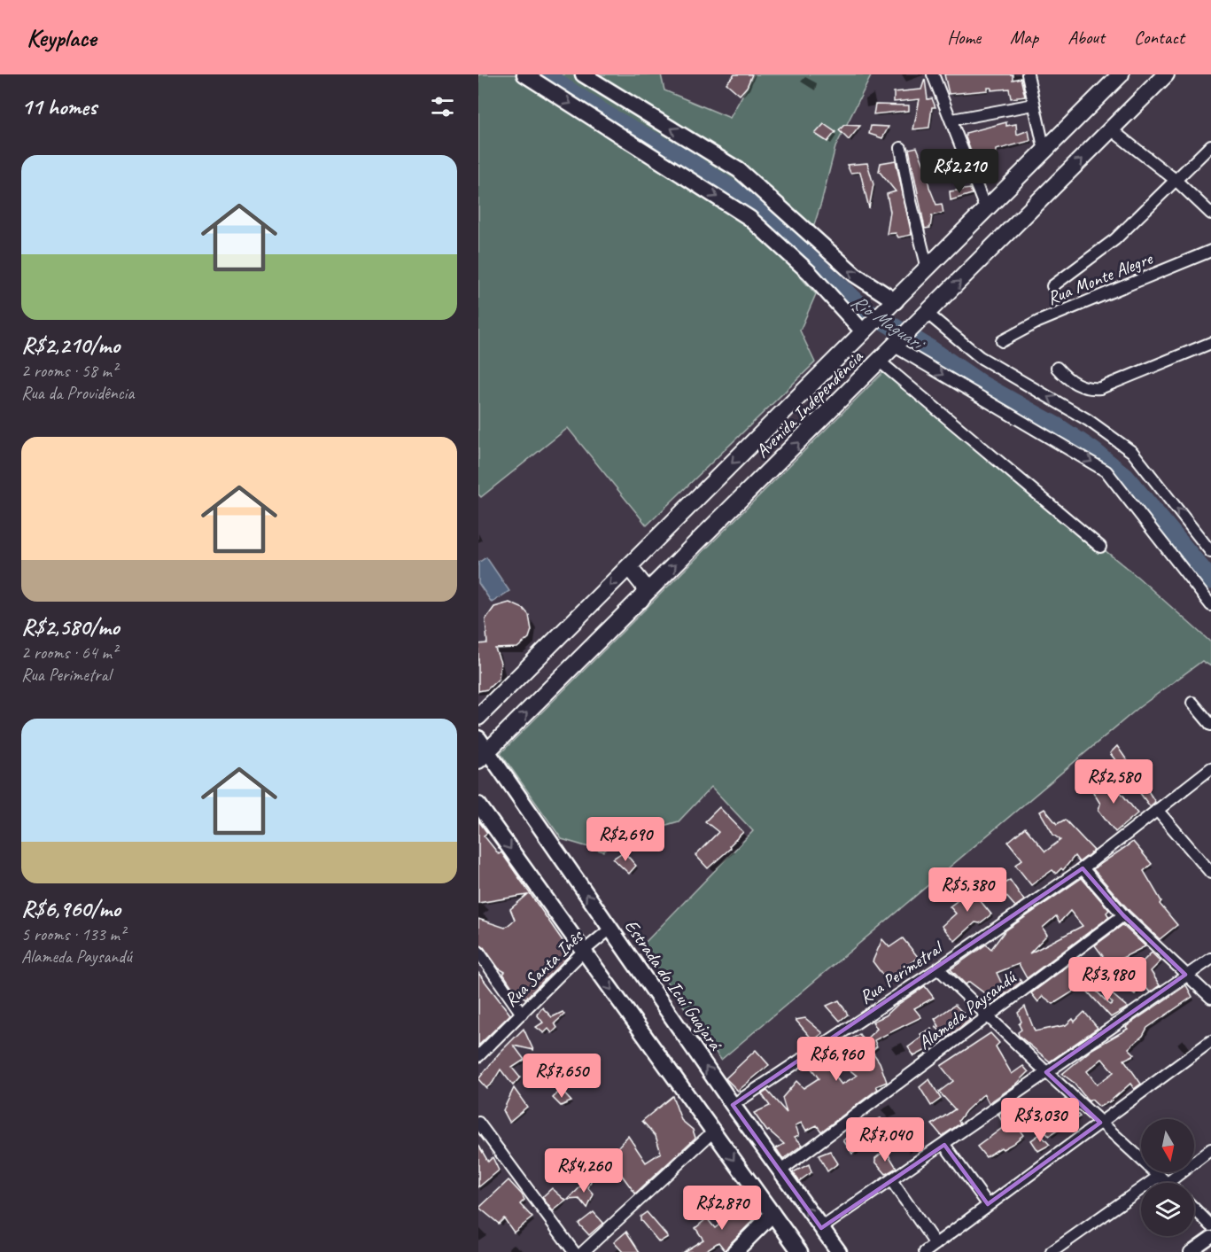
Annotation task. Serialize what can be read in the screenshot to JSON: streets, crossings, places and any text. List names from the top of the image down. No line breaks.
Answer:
{"streets":{"main road":["Avenida Independência","Estrada do Icuí Guajará"],"street":["Rua Monte Alegre","Rua Santa Inês","Rua Perimetral","Alameda Paysandú"]},"crossings":[["Avenida Independência","Estrada do Icuí Guajará"],["Rua Santa Inês","Estrada do Icuí Guajará"],["Rua Perimetral","Estrada do Icuí Guajará"],["Estrada do Icuí Guajará","Alameda Paysandú"]],"water":["Rio Maguari"],"north":"bottom","page":{"header":"Keyplace","nav":["Home","Map","About","Contact"],"heading":"11 homes","list":[{"name":"R$2,210/mo","note":"2 rooms · 58 m² · Rua da Providência"},{"name":"R$2,580/mo","note":"2 rooms · 64 m² · Rua Perimetral"},{"name":"R$6,960/mo","note":"5 rooms · 133 m² · Alameda Paysandú"}],"price":["R$2,210","R$2,580","R$2,690","R$5,380","R$3,980","R$6,960","R$7,650","R$3,030","R$7,040","R$4,260","R$2,870"]}}
